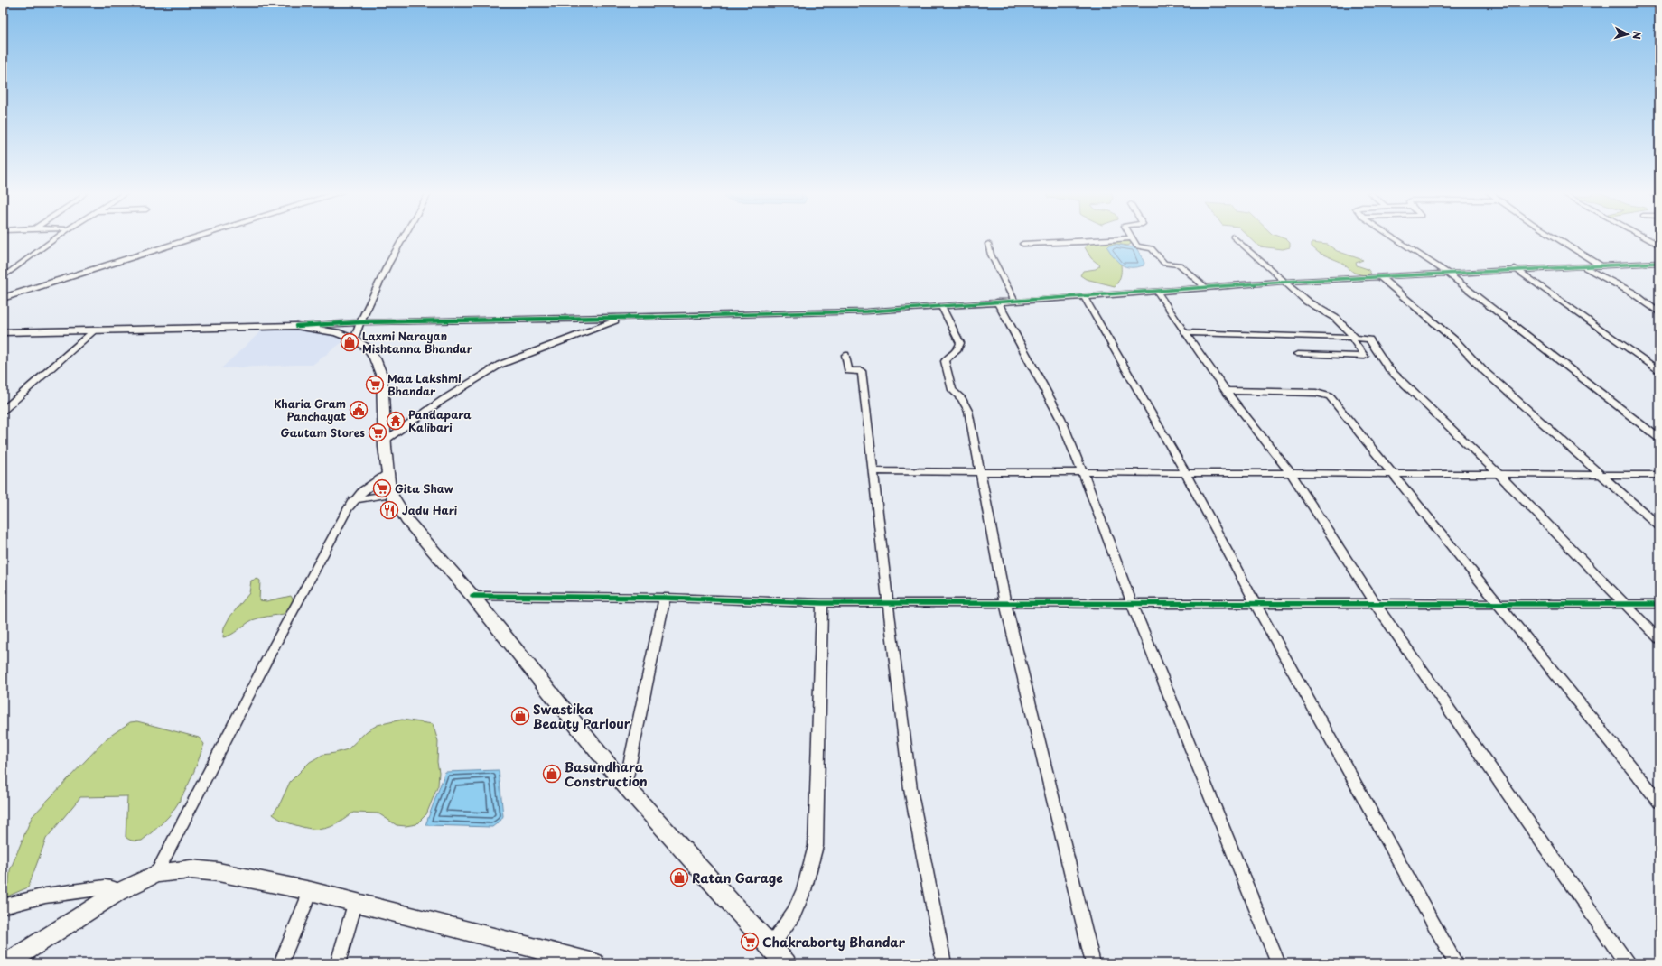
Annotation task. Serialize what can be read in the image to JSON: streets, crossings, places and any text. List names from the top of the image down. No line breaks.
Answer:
{"places":{"shop":["Laxmi Narayan Mishtanna Bhandar","Swastika Beauty Parlour","Basundhara Construction","Ratan Garage"],"supermarket":["Maa Lakshmi Bhandar","Gautam Stores","Gita Shaw","Chakraborty Bhandar"],"public building":["Kharia Gram Panchayat"],"temple":["Pandapara Kalibari"],"restaurant":["Jadu Hari"]},"north":"right"}
